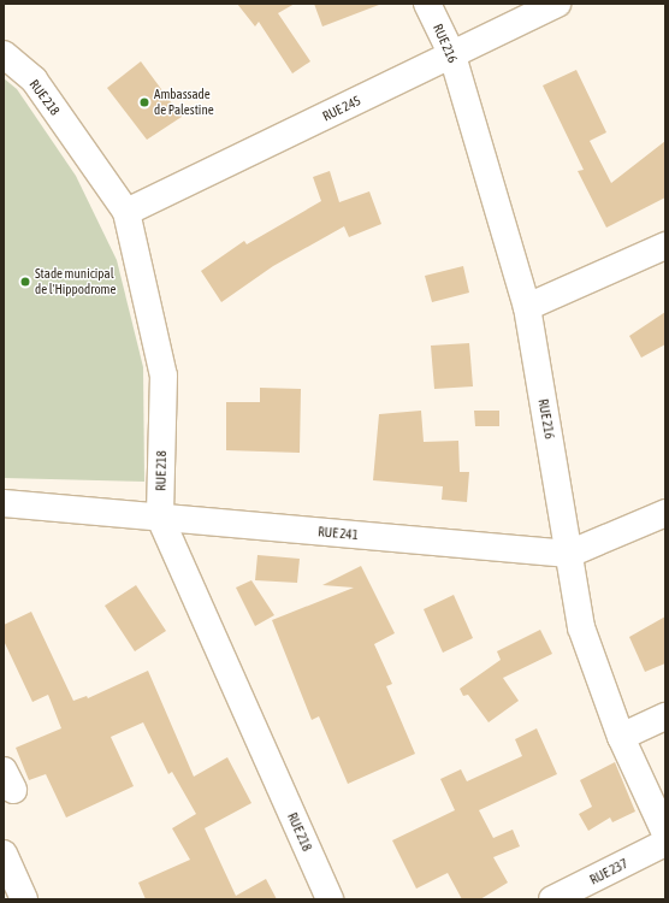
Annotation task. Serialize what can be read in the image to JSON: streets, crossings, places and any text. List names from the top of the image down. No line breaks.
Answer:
{"streets":{"street":["RUE 216","RUE 218","RUE 245","RUE 241","RUE 237"]},"crossings":[["RUE 216","RUE 245"],["RUE 216","RUE 241"],["RUE 218","RUE 245"],["RUE 218","RUE 241"]],"places":["Ambassade de Palestine","Stade municipal de l'Hippodrome"]}
